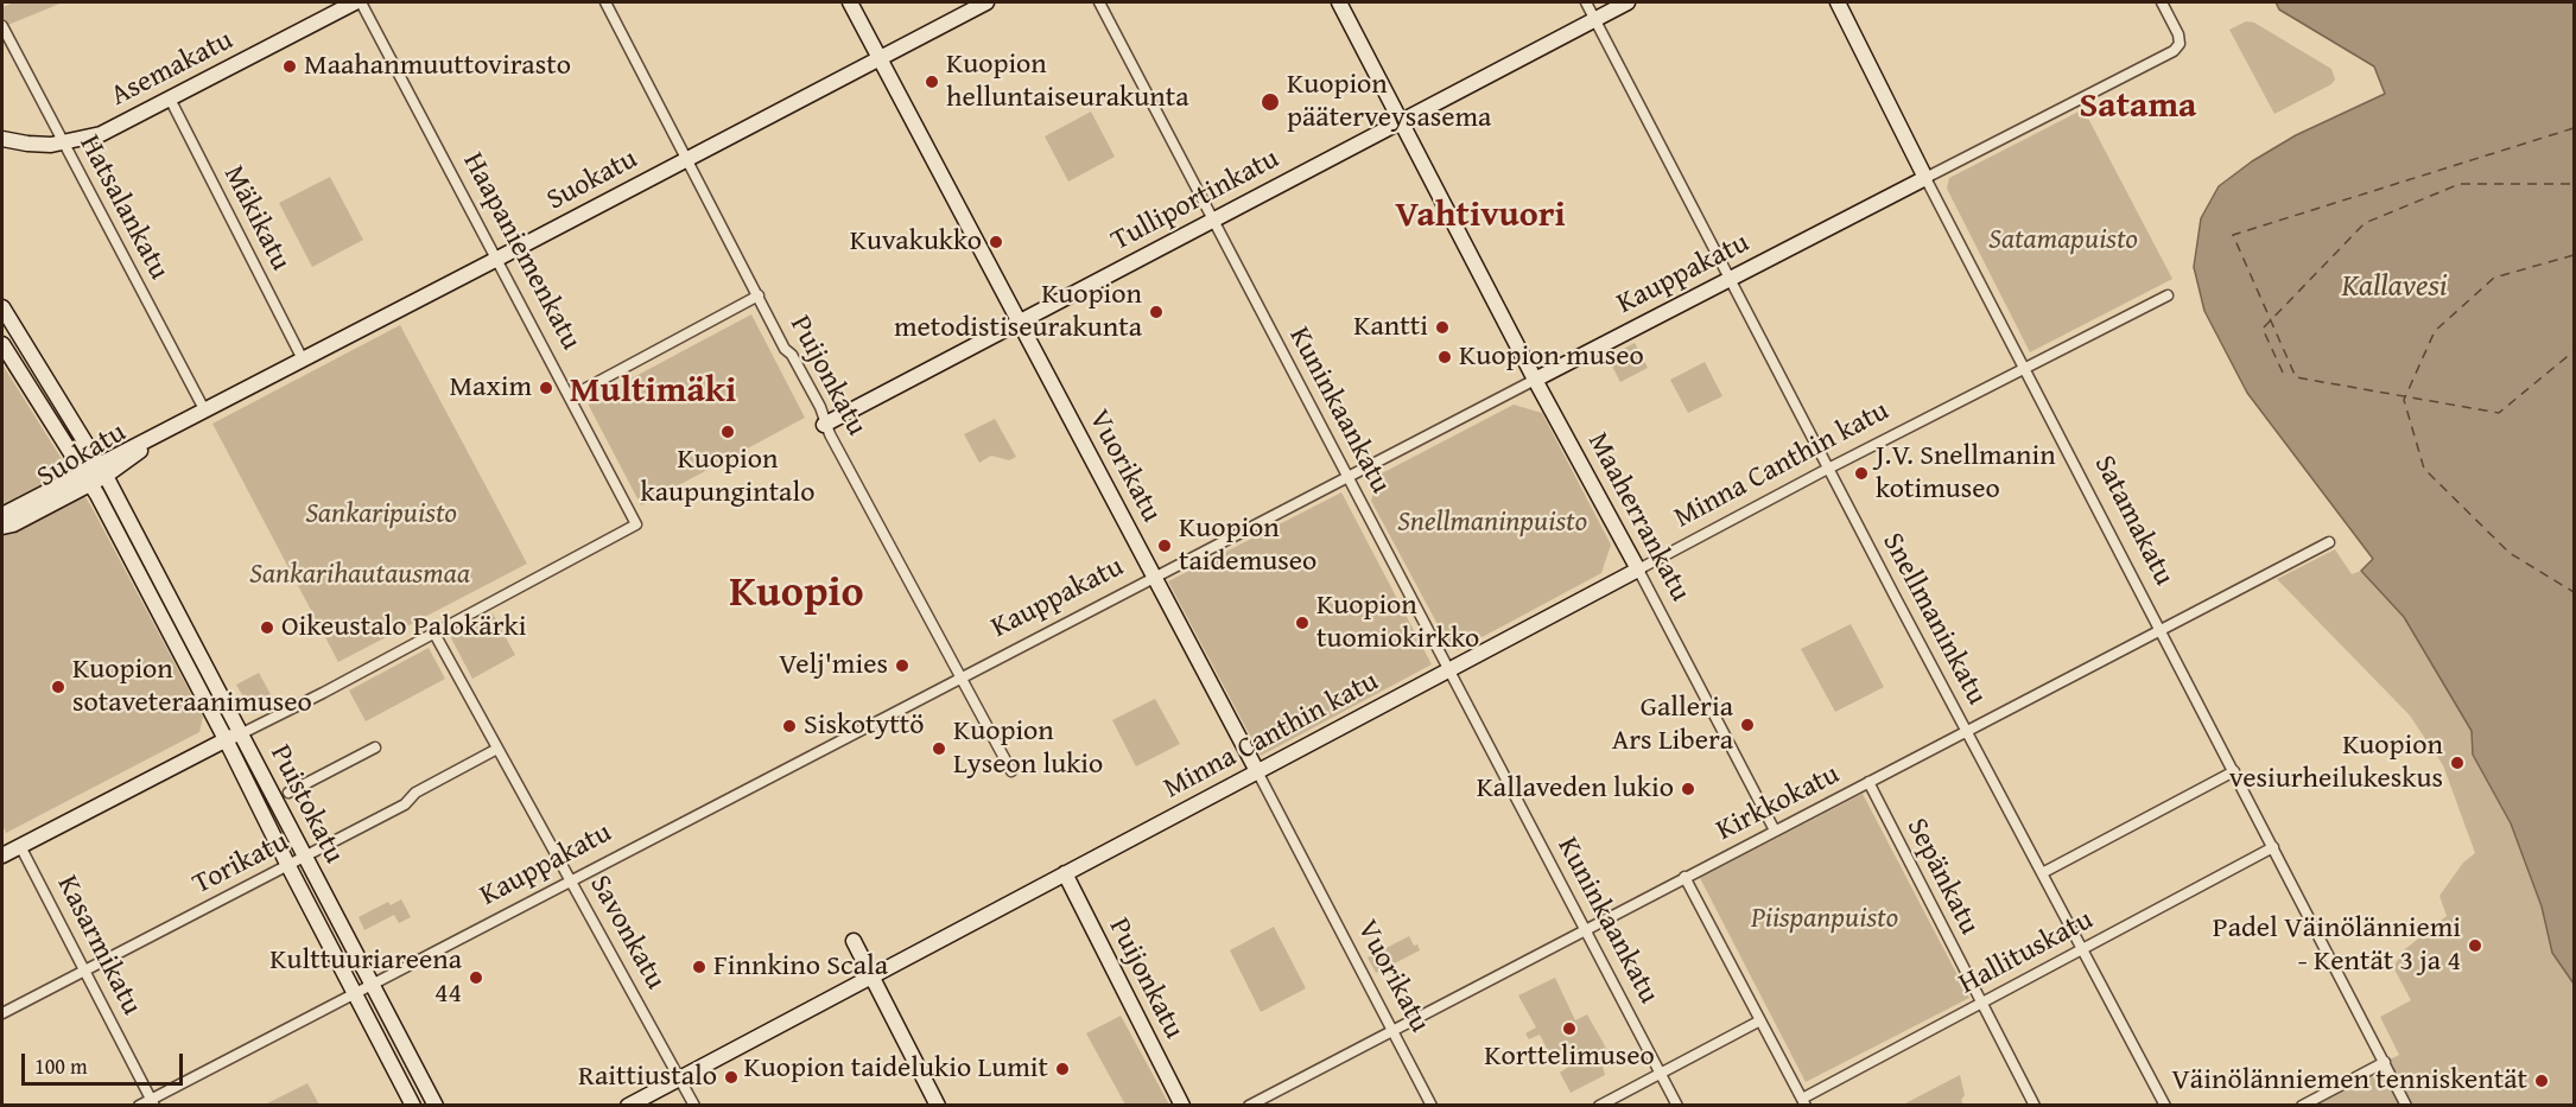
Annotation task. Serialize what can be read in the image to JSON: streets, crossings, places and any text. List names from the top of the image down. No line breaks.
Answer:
{"streets":{"main road":["Asemakatu","Suokatu","Tulliportinkatu","Kauppakatu","Puijonkatu","Minna Canthin katu","Vuorikatu","Maaherrankatu","Satamakatu","Puistokatu"],"street":["Hatsalankatu","Mäkikatu","Haapaniemenkatu","Kuninkaankatu","Snellmaninkatu","Kirkkokatu","Torikatu","Sepänkatu","Savonkatu","Kasarmikatu","Hallituskatu"]},"crossings":[["Asemakatu","Hatsalankatu"],["Asemakatu","Mäkikatu"],["Suokatu","Hatsalankatu"],["Suokatu","Mäkikatu"],["Suokatu","Haapaniemenkatu"],["Suokatu","Puijonkatu"],["Suokatu","Vuorikatu"],["Suokatu","Puistokatu"],["Tulliportinkatu","Puijonkatu"],["Tulliportinkatu","Kuninkaankatu"],["Tulliportinkatu","Vuorikatu"],["Tulliportinkatu","Maaherrankatu"],["Tulliportinkatu","Snellmaninkatu"],["Haapaniemenkatu","Savonkatu"],["Kauppakatu","Puijonkatu"],["Kauppakatu","Kuninkaankatu"],["Kauppakatu","Vuorikatu"],["Kauppakatu","Maaherrankatu"],["Kauppakatu","Satamakatu"],["Kauppakatu","Snellmaninkatu"],["Kauppakatu","Puistokatu"],["Kauppakatu","Savonkatu"],["Kauppakatu","Kasarmikatu"],["Puijonkatu","Minna Canthin katu"],["Kuninkaankatu","Minna Canthin katu"],["Kuninkaankatu","Kirkkokatu"],["Minna Canthin katu","Vuorikatu"],["Minna Canthin katu","Maaherrankatu"],["Minna Canthin katu","Satamakatu"],["Minna Canthin katu","Snellmaninkatu"],["Minna Canthin katu","Savonkatu"],["Vuorikatu","Kirkkokatu"],["Maaherrankatu","Kirkkokatu"],["Satamakatu","Kirkkokatu"],["Satamakatu","Hallituskatu"],["Snellmaninkatu","Kirkkokatu"],["Snellmaninkatu","Hallituskatu"],["Kirkkokatu","Sepänkatu"],["Puistokatu","Torikatu"],["Torikatu","Savonkatu"],["Torikatu","Kasarmikatu"],["Sepänkatu","Hallituskatu"]],"districts":["Satama","Vahtivuori","Multimäki","Kuopio"],"water":["Kallavesi"],"parks":["Satamapuisto","Sankaripuisto","Snellmaninpuisto","Sankarihautausmaa","Piispanpuisto"],"places":["Maahanmuuttovirasto","Kuopion helluntaiseurakunta","Kuopion pääterveysasema","Kuvakukko","Kuopion metodistiseurakunta","Kantti","Kuopion museo","Maxim","Kuopion kaupungintalo","J.V. Snellmanin kotimuseo","Kuopion taidemuseo","Kuopion tuomiokirkko","Oikeustalo Palokärki","Velj'mies","Kuopion sotaveteraanimuseo","Galleria Ars Libera","Siskotyttö","Kuopion Lyseon lukio","Kuopion vesiurheilukeskus","Kallaveden lukio","Padel Väinölänniemi - Kentät 3 ja 4","Finnkino Scala","Kulttuuriareena 44","Korttelimuseo","Kuopion taidelukio Lumit","Raittiustalo","Väinölänniemen tenniskentät"],"scale_bar":"100 m"}
